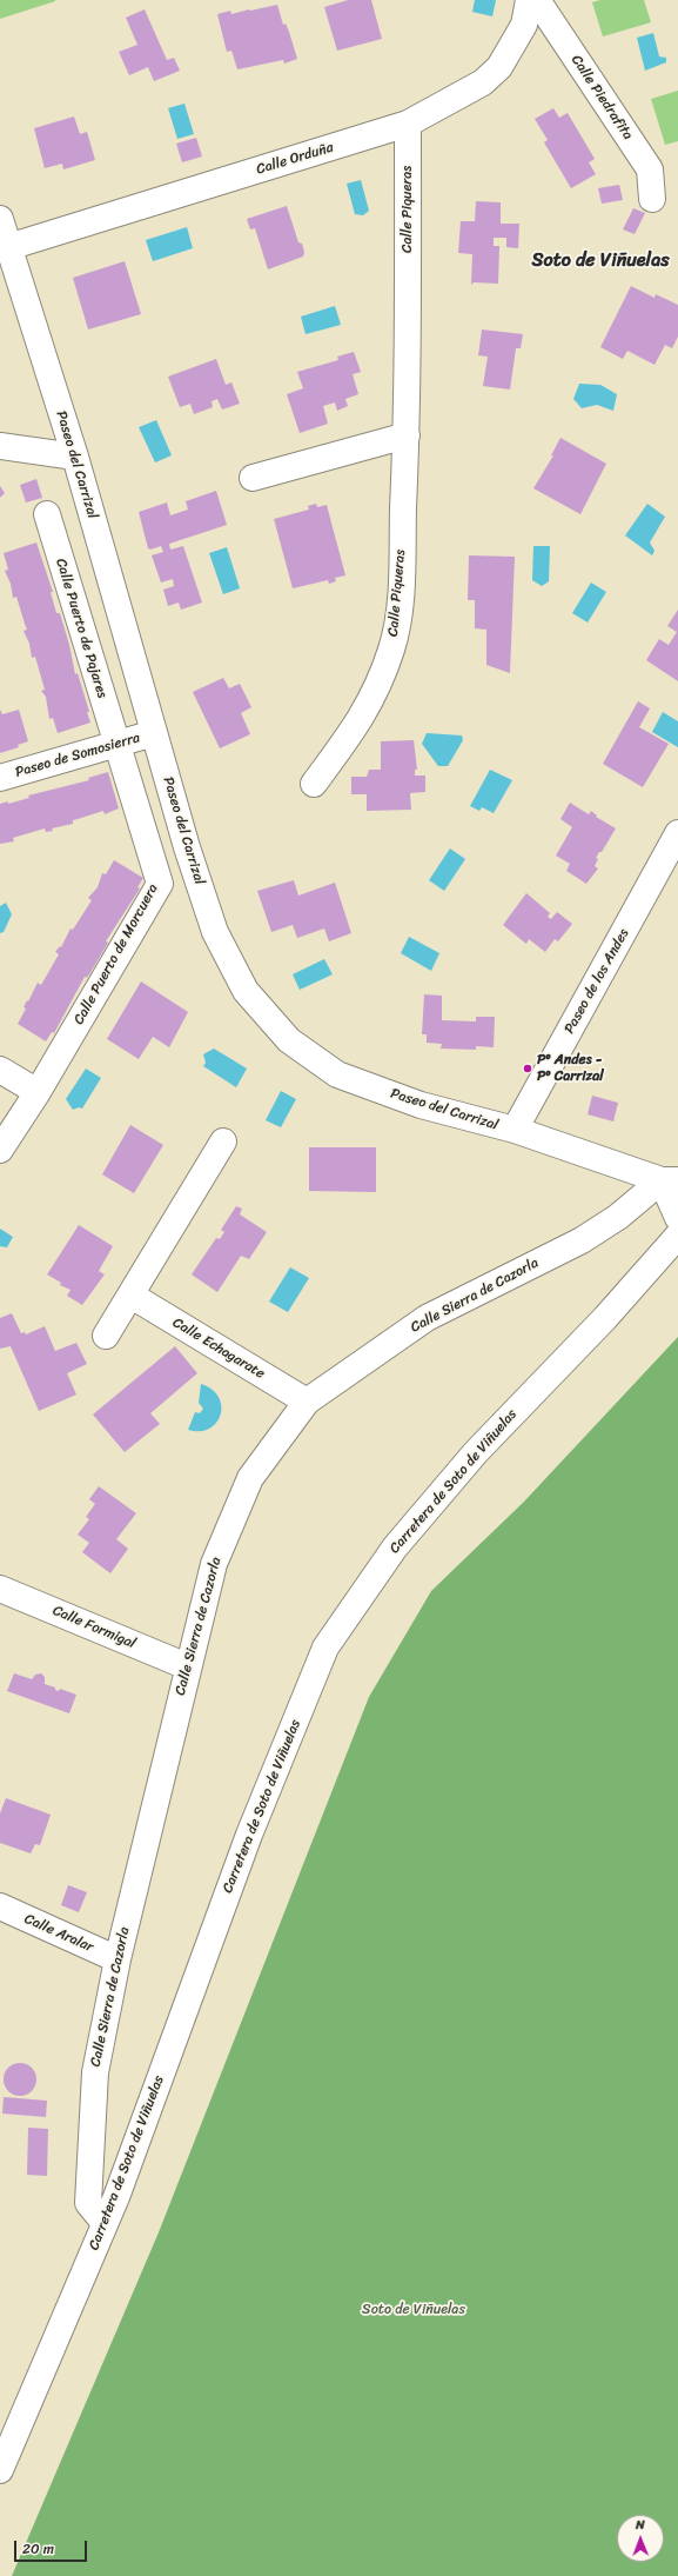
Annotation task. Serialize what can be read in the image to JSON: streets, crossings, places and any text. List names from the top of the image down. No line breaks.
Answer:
{"streets":{"street":["Calle Piedrafita","Calle Orduña","Calle Piqueras","Paseo del Carrizal","Calle Puerto de Pajares","Paseo de Somosierra","Calle Puerto de Morcuera","Paseo de los Andes","Calle Sierra de Cazorla","Calle Echagarate","Carretera de Soto de Viñuelas","Calle Formigal","Calle Aralar"]},"crossings":[["Calle Orduña","Calle Piqueras"],["Calle Orduña","Paseo del Carrizal"],["Paseo del Carrizal","Paseo de Somosierra"],["Paseo del Carrizal","Paseo de los Andes"],["Paseo del Carrizal","Calle Sierra de Cazorla"],["Calle Puerto de Pajares","Paseo de Somosierra"],["Calle Puerto de Pajares","Calle Puerto de Morcuera"],["Paseo de Somosierra","Calle Puerto de Morcuera"],["Calle Sierra de Cazorla","Calle Echagarate"],["Calle Sierra de Cazorla","Carretera de Soto de Viñuelas"],["Calle Sierra de Cazorla","Calle Formigal"],["Calle Sierra de Cazorla","Calle Aralar"]],"districts":["Soto de Viñuelas"],"parks":["Soto de Viñuelas"],"places":["Pº Andes - Pº Carrizal"],"scale_bar":"20 m","north":"top"}
